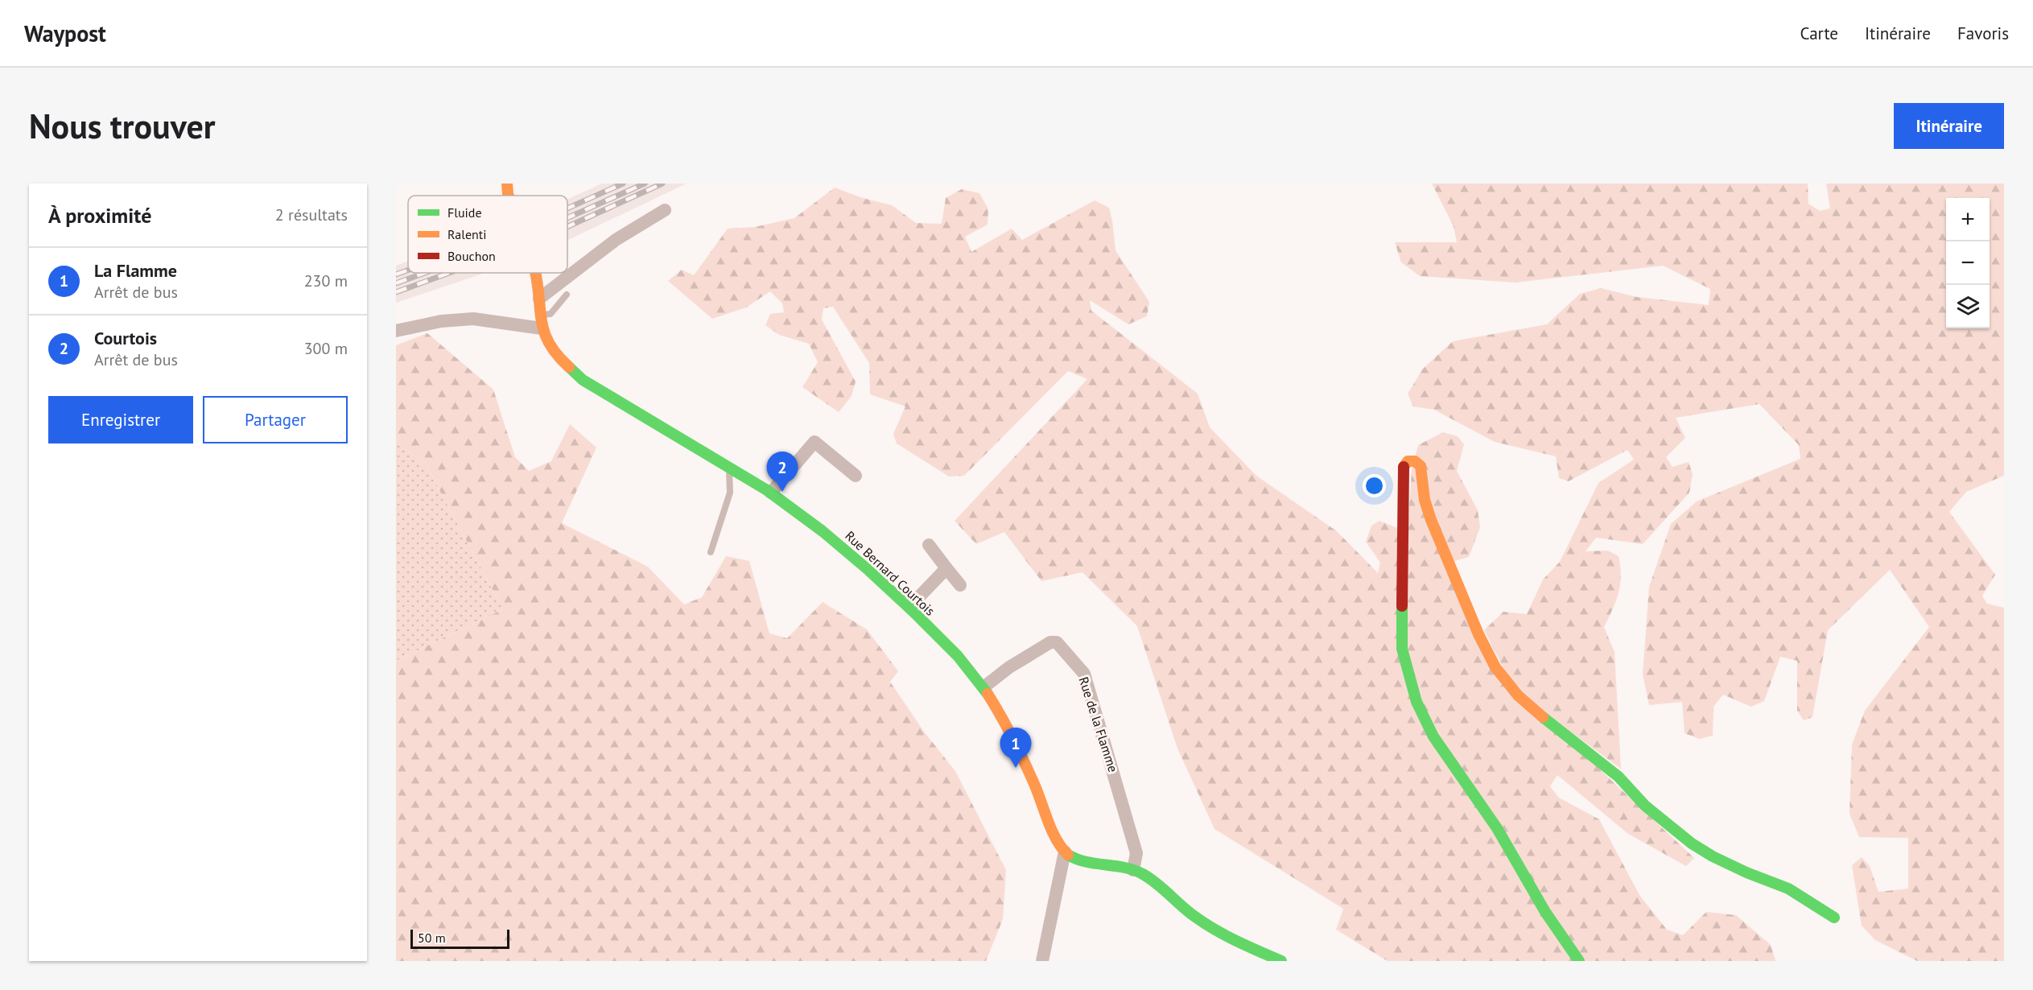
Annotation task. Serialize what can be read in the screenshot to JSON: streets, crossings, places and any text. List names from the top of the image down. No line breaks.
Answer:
{"streets":{"street":["Rue Bernard Courtois","Rue de la Flamme"]},"crossings":[["Rue Bernard Courtois","Rue de la Flamme"]],"legend":["Fluide","Ralenti","Bouchon"],"scale_bar":"50 m","page":{"header":"Waypost","nav":["Carte","Itinéraire","Favoris"],"buttons":["Itinéraire",["Enregistrer","Partager"]],"title":"Nous trouver","heading":["À proximité","2 résultats"],"map_buttons":["+","−"],"list":[{"mark":"1","name":"La Flamme","note":"Arrêt de bus","value":"230 m"},{"mark":"2","name":"Courtois","note":"Arrêt de bus","value":"300 m"}],"pins":["2","1"],"scale":"50 m"}}
